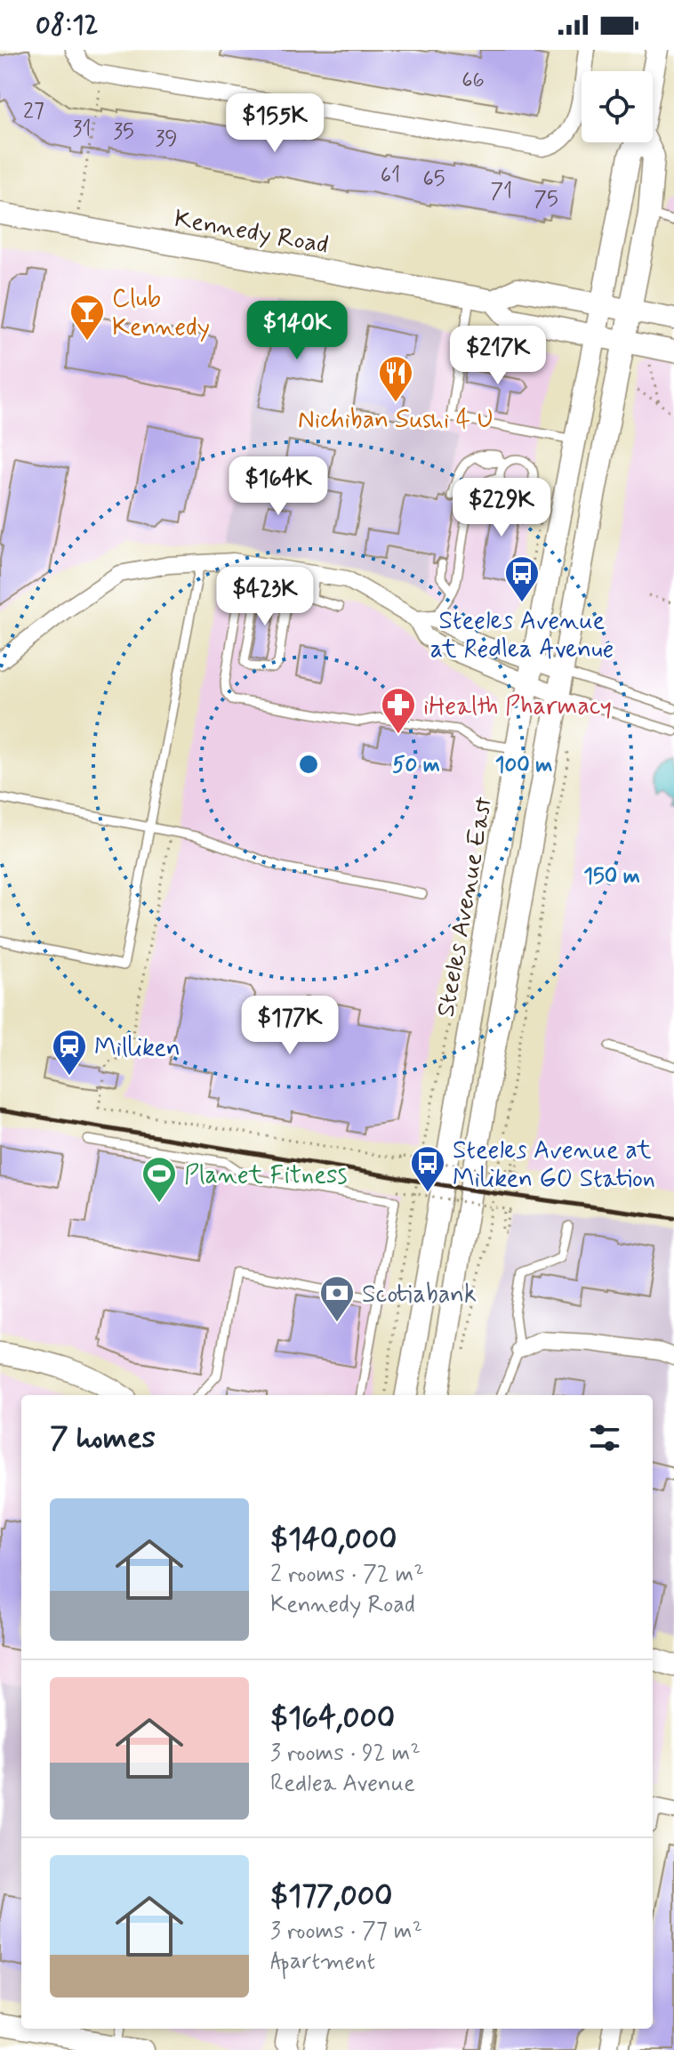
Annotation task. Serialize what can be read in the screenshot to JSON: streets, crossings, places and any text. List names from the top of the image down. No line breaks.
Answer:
{"streets":{"main road":["Kennedy Road","Steeles Avenue East"]},"crossings":[["Kennedy Road","Steeles Avenue East"]],"places":{"bar":["Club Kennedy"],"restaurant":["Nichiban Sushi 4 U"],"bus stop":["Steeles Avenue at Redlea Avenue","Steeles Avenue at Miliken GO Station"],"pharmacy":["iHealth Pharmacy"],"station":["Milliken"],"sports":["Planet Fitness"],"bank":["Scotiabank"]},"house_numbers":["66","27","31","35","39","61","65","71","75"],"page":{"status":"08:12","price":["$155K","$140K","$217K","$164K","$229K","$423K","$177K"],"heading":"7 homes","list":[{"name":"$140,000","note":"2 rooms · 72 m² · Kennedy Road"},{"name":"$164,000","note":"3 rooms · 92 m² · Redlea Avenue"},{"name":"$177,000","note":"3 rooms · 77 m² · Apartment"}]},"rings":["50 m","100 m","150 m"]}
